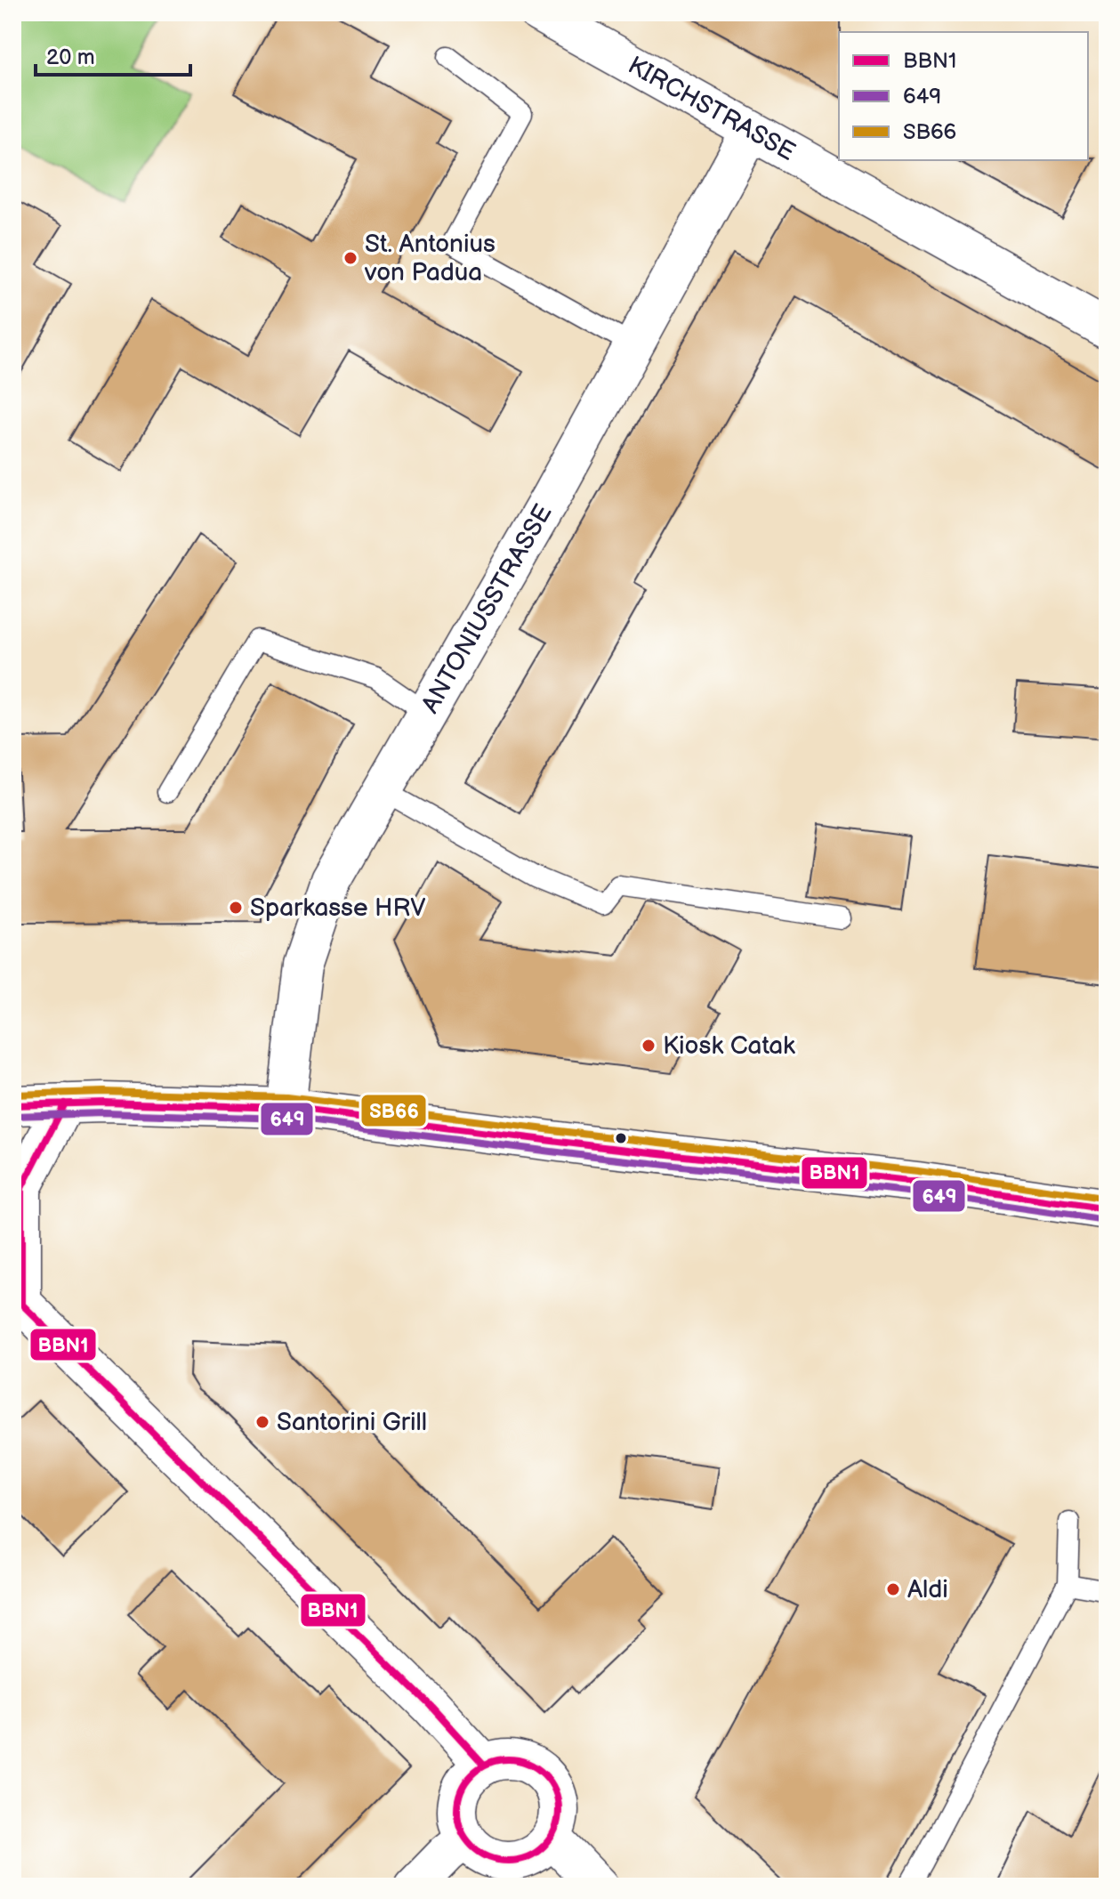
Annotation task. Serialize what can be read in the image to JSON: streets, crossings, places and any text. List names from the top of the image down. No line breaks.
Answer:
{"streets":{"main road":["KIRCHSTRASSE","ANTONIUSSTRASSE"]},"crossings":[["KIRCHSTRASSE","ANTONIUSSTRASSE"]],"places":["St. Antonius von Padua","Sparkasse HRV","Kiosk Catak","Santorini Grill","Aldi"],"lines":["transit line SB66","transit line BBN1","transit line 649"],"legend":["BBN1","649","SB66"],"scale_bar":"20 m"}
